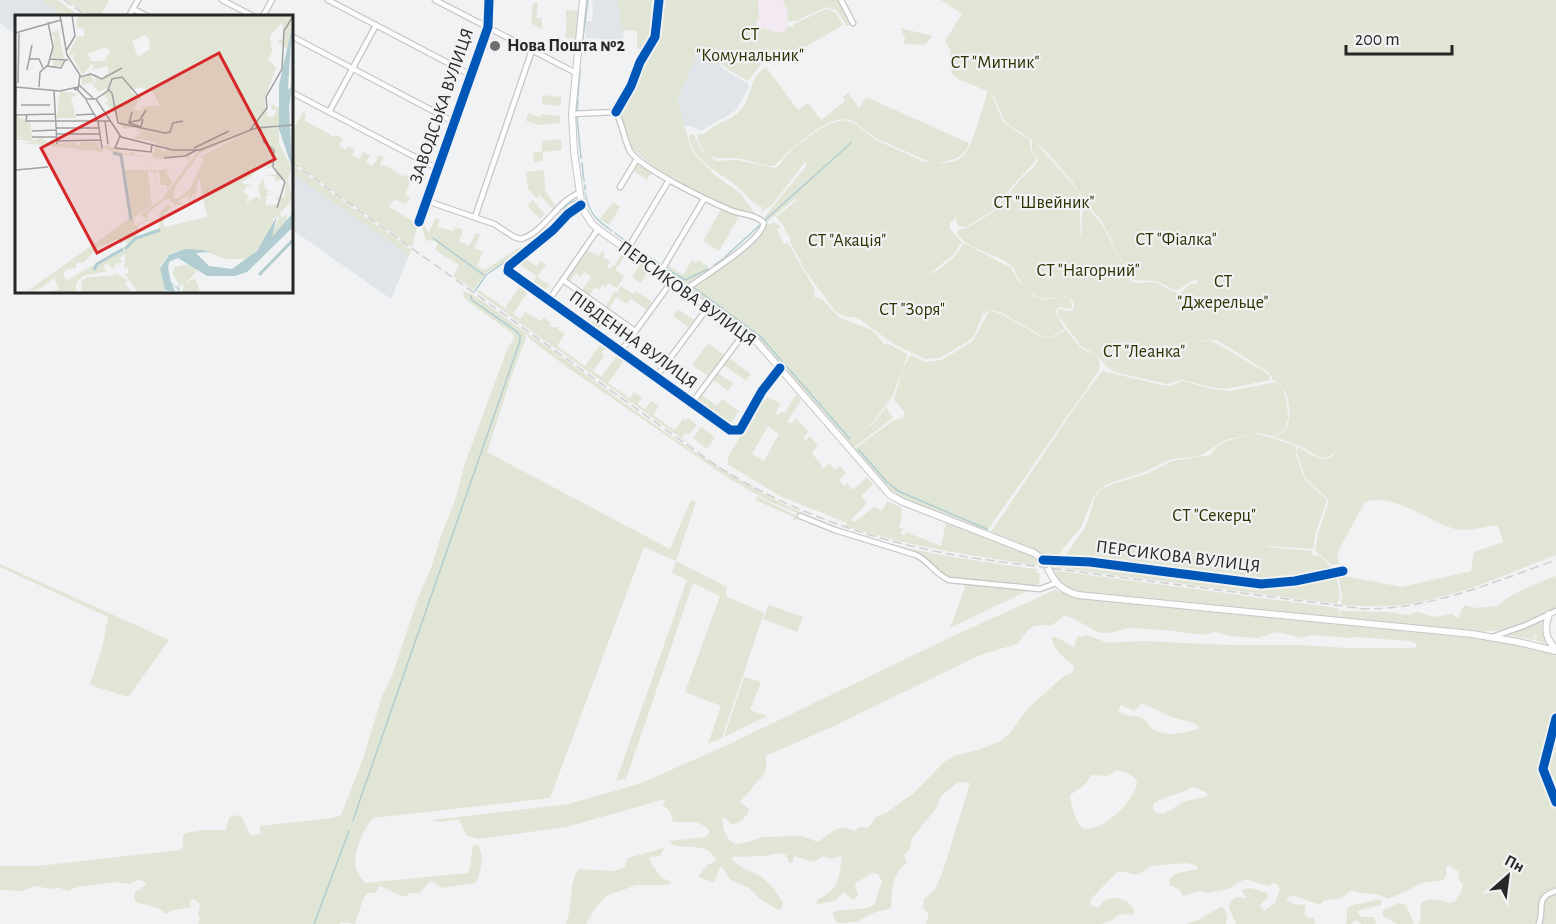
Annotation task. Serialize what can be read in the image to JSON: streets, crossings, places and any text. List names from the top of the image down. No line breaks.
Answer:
{"streets":{"main road":["ПЕРСИКОВА ВУЛИЦЯ"],"street":["ЗАВОДСЬКА ВУЛИЦЯ","ПІВДЕННА ВУЛИЦЯ"]},"crossings":[["ПЕРСИКОВА ВУЛИЦЯ","ПІВДЕННА ВУЛИЦЯ"]],"parks":["СТ \"Комунальник\"","СТ \"Митник\"","СТ \"Швейник\"","СТ \"Фіалка\"","СТ \"Акація\"","СТ \"Нагорний\"","СТ \"Джерельце\"","СТ \"Зоря\"","СТ \"Леанка\"","СТ \"Секерц\""],"places":["Нова Пошта №2"],"scale_bar":"200 m","north":"top right"}
